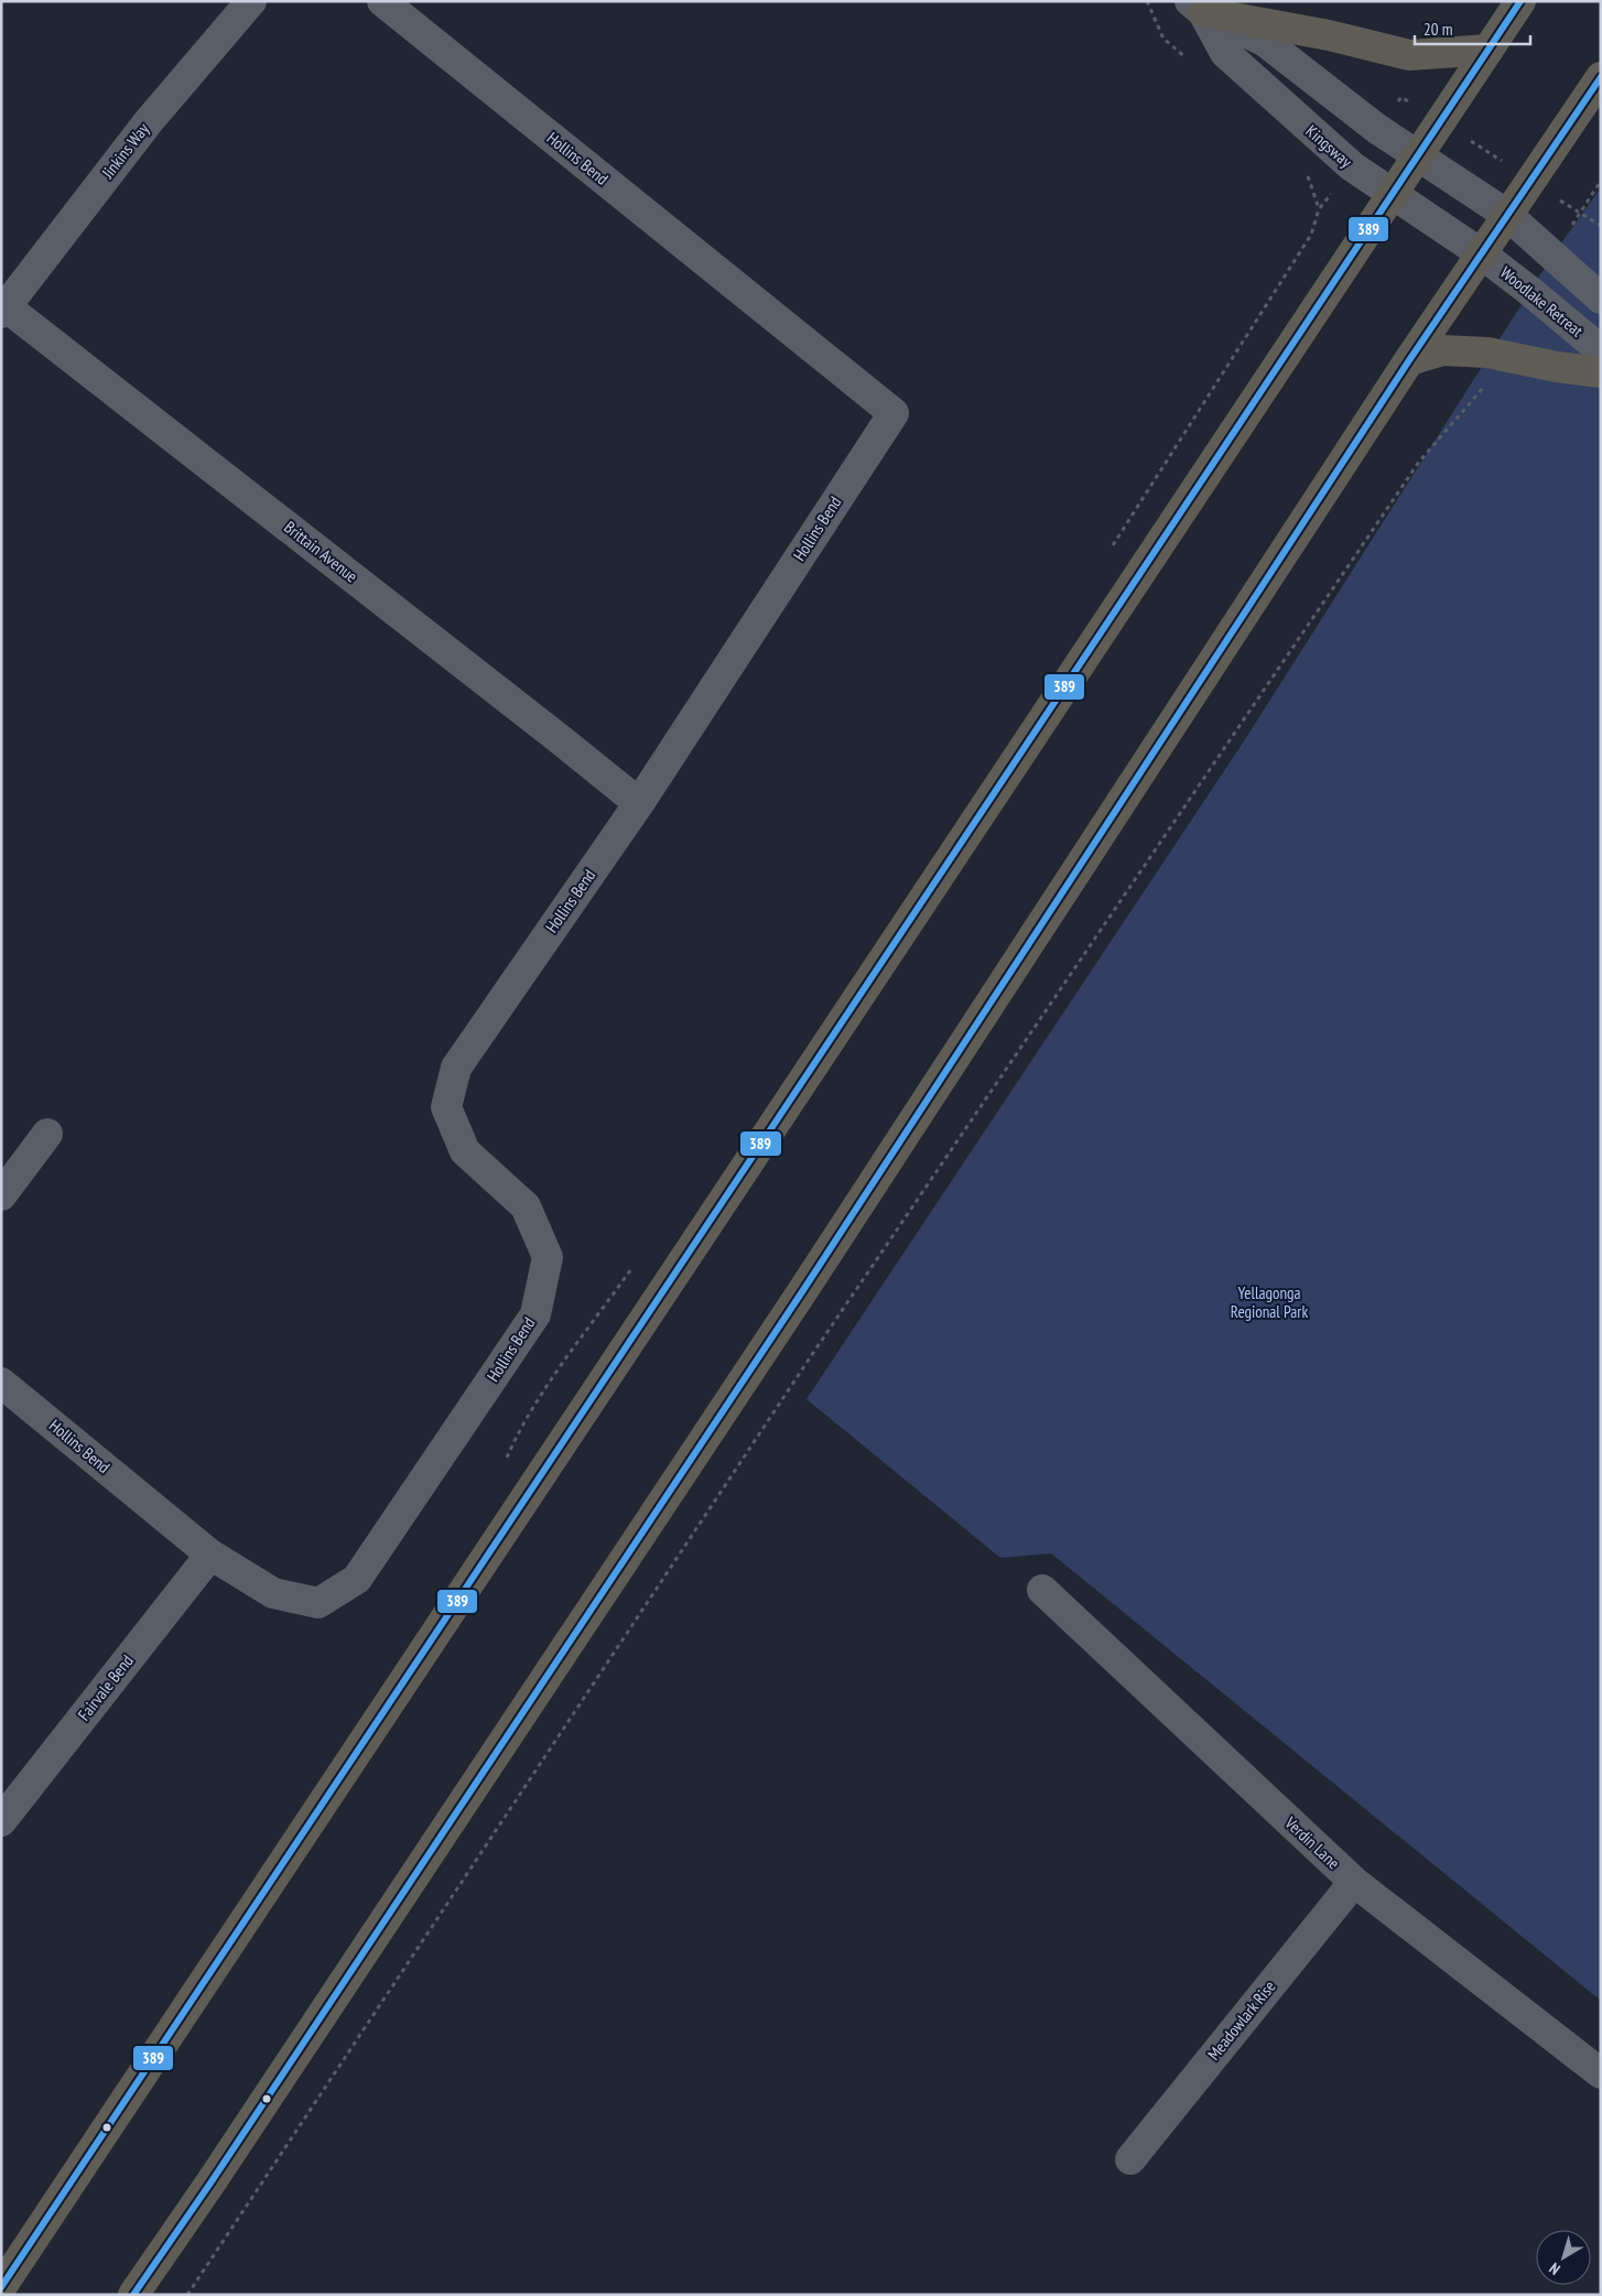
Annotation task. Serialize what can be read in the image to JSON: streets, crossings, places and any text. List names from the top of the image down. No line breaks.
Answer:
{"streets":{"street":["Kingsway","Jinkins Way","Hollins Bend","Woodlake Retreat","Brittain Avenue","Fairvale Bend","Verdin Lane","Meadowlark Rise"]},"crossings":[["Kingsway","Woodlake Retreat"],["Jinkins Way","Brittain Avenue"],["Hollins Bend","Brittain Avenue"],["Hollins Bend","Fairvale Bend"],["Verdin Lane","Meadowlark Rise"]],"parks":["Yellagonga Regional Park"],"lines":["transit line 389"],"scale_bar":"20 m","north":"bottom left"}
